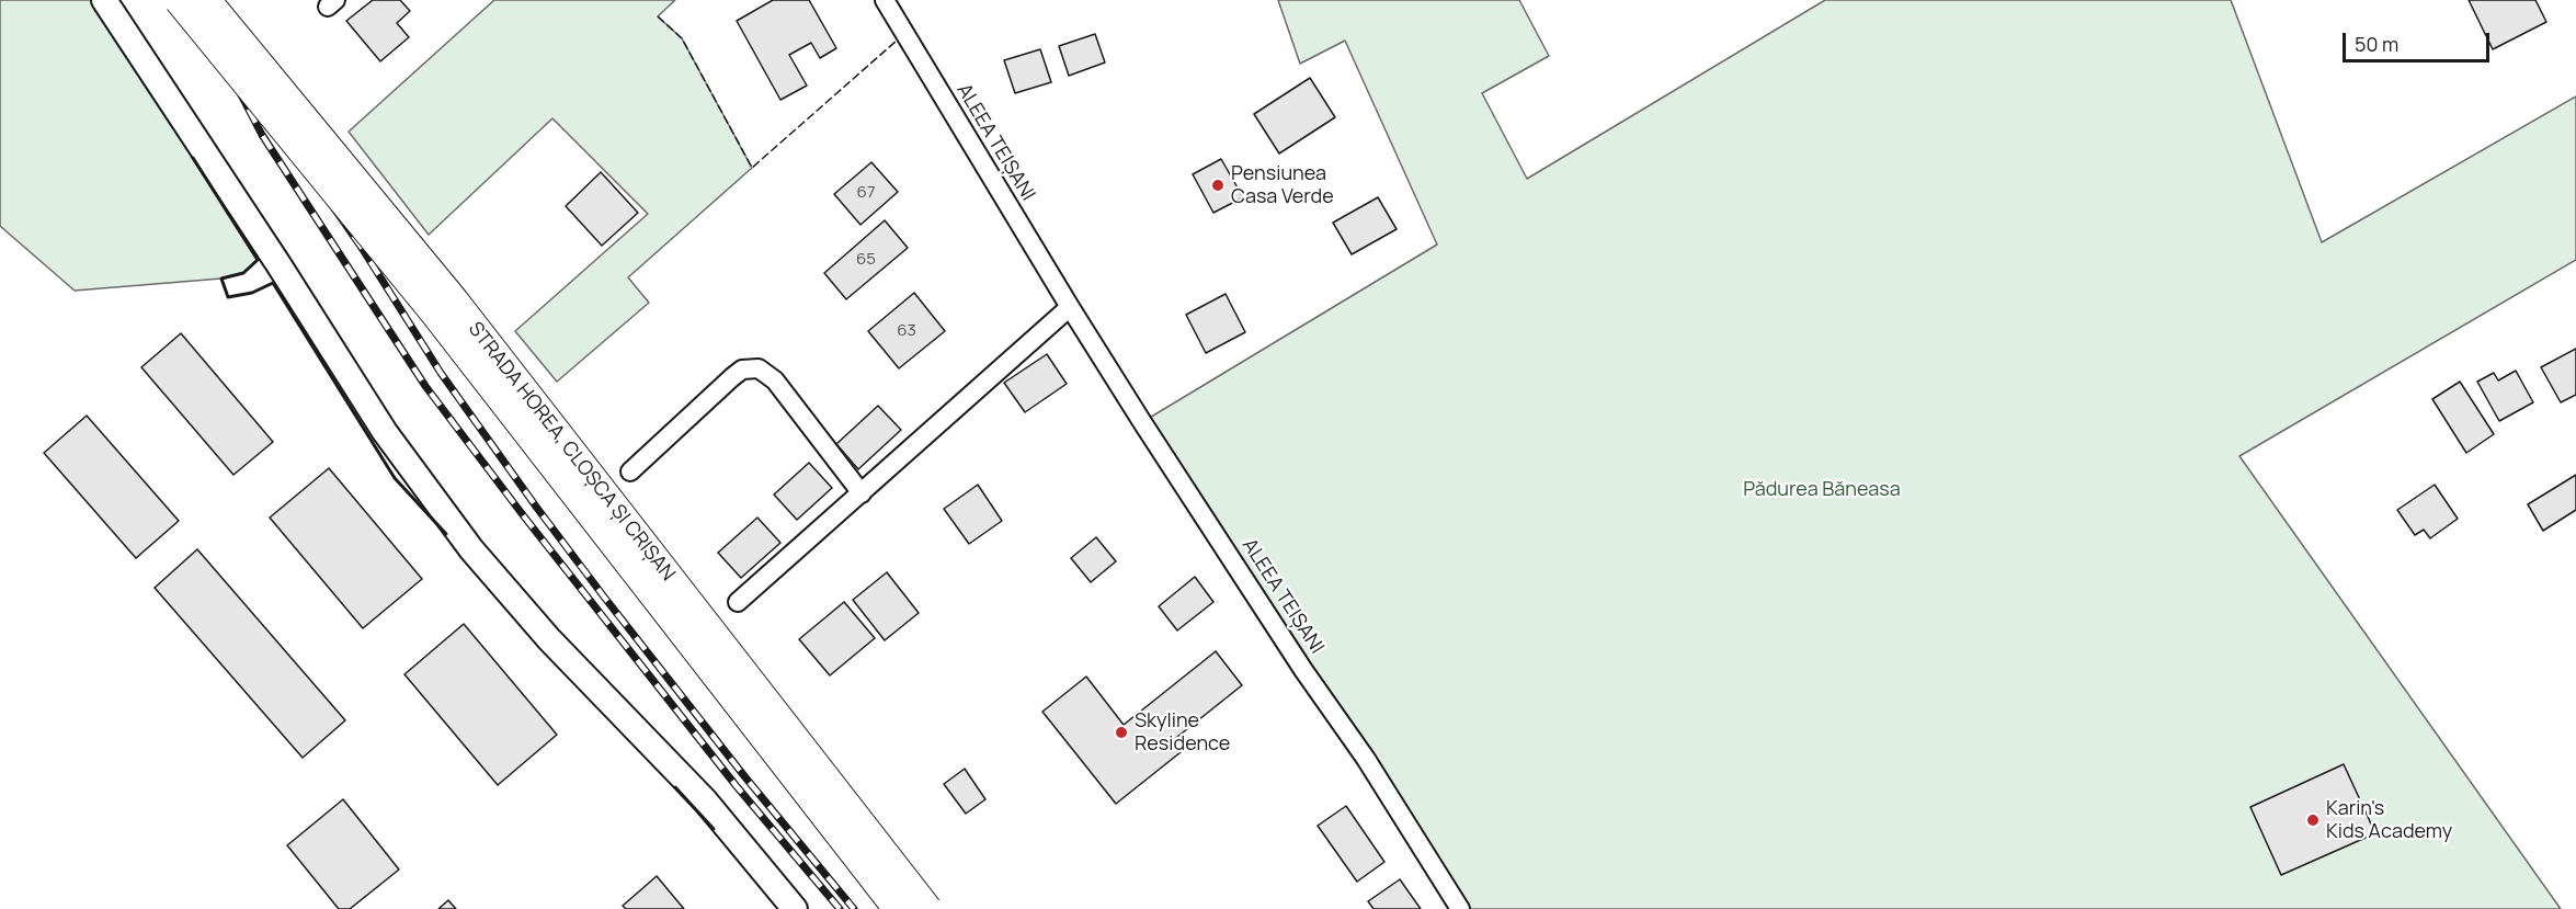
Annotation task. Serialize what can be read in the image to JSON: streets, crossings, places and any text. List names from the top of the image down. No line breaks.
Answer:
{"streets":{"main road":["STRADA HOREA, CLOȘCA ȘI CRIȘAN"],"street":["ALEEA TEIȘANI"]},"parks":["Pădurea Băneasa"],"places":["Pensiunea Casa Verde","Skyline Residence","Karin's Kids Academy"],"house_numbers":["67","65","63"],"scale_bar":"50 m"}
